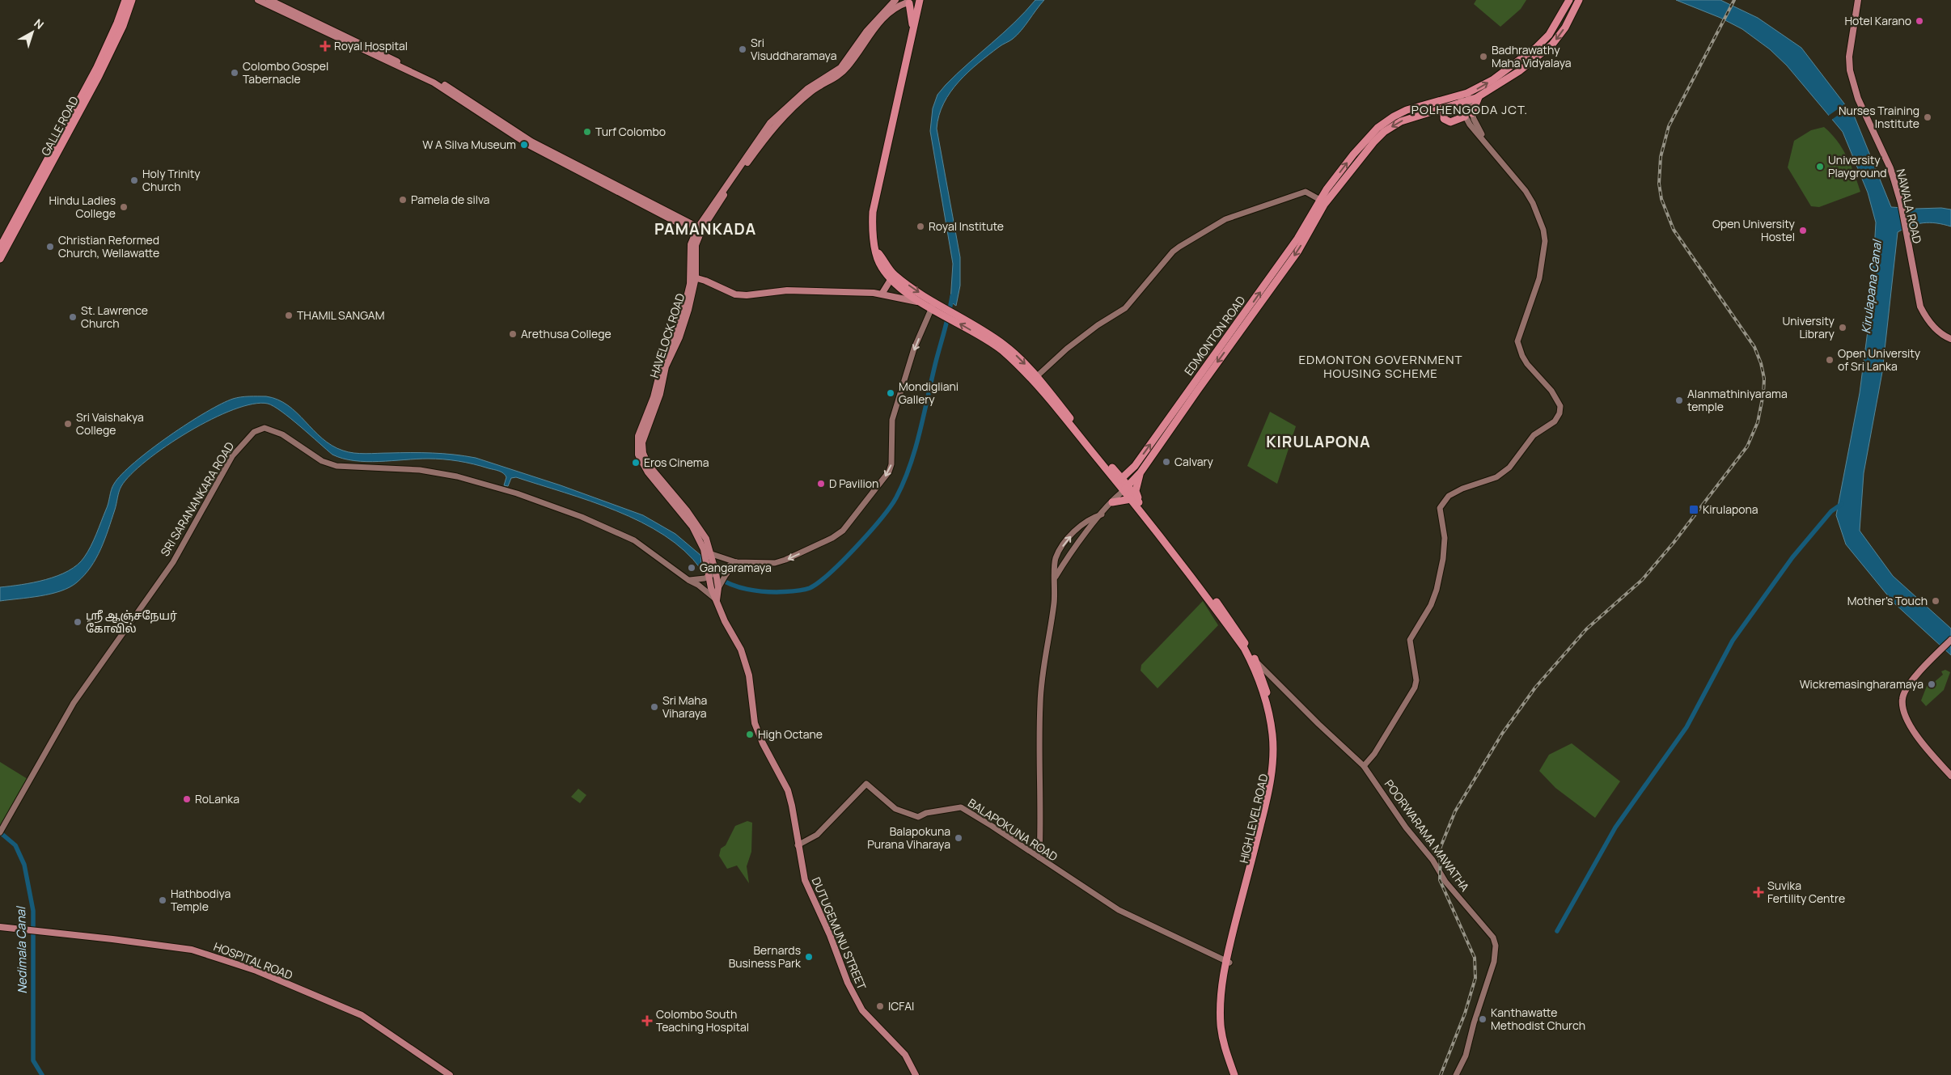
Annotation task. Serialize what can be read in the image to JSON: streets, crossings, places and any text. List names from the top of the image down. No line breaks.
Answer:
{"streets":{"highway":["GALLE ROAD","EDMONTON ROAD","HIGH LEVEL ROAD"],"main road":["NAWALA ROAD","HAVELOCK ROAD","SRI SARANANKARA ROAD","BALAPOKUNA ROAD","POORWARAMA MAWATHA","DUTUGEMUNU STREET","HOSPITAL ROAD"]},"crossings":[["HAVELOCK ROAD","SRI SARANANKARA ROAD"],["HAVELOCK ROAD","DUTUGEMUNU STREET"],["EDMONTON ROAD","HIGH LEVEL ROAD"],["SRI SARANANKARA ROAD","DUTUGEMUNU STREET"],["HIGH LEVEL ROAD","BALAPOKUNA ROAD"],["HIGH LEVEL ROAD","POORWARAMA MAWATHA"],["BALAPOKUNA ROAD","DUTUGEMUNU STREET"]],"districts":["POLHENGODA JCT.","PAMANKADA","EDMONTON GOVERNMENT HOUSING SCHEME","KIRULAPONA"],"water":["Kirulapana Canal","Nedimala Canal"],"places":{"other":["Hotel Karano","Sri Visuddharamaya","Badhrawathy Maha Vidyalaya","Colombo Gospel Tabernacle","Nurses Training Institute","Turf Colombo","W A Silva Museum","University Playground","Holy Trinity Church","Pamela de silva","Hindu Ladies College","Royal Institute","Open University Hostel","Christian Reformed Church, Wellawatte","THAMIL SANGAM","St. Lawrence Church","University Library","Arethusa College","Open University of Sri Lanka","Mondigliani Gallery","Alanmathiniyarama temple","Sri Vaishakya College","Calvary","Eros Cinema","D Pavilion","Gangaramaya","Mother's Touch","ஸ்ரீ ஆஞ்சநேயர் கோவில்","Wickremasingharamaya","Sri Maha Viharaya","High Octane","RoLanka","Balapokuna Purana Viharaya","Hathbodiya Temple","Bernards Business Park","ICFAI","Kanthawatte Methodist Church"],"health":["Royal Hospital","Suvika Fertility Centre","Colombo South Teaching Hospital"],"transit":["Kirulapona"]},"north":"top right"}
